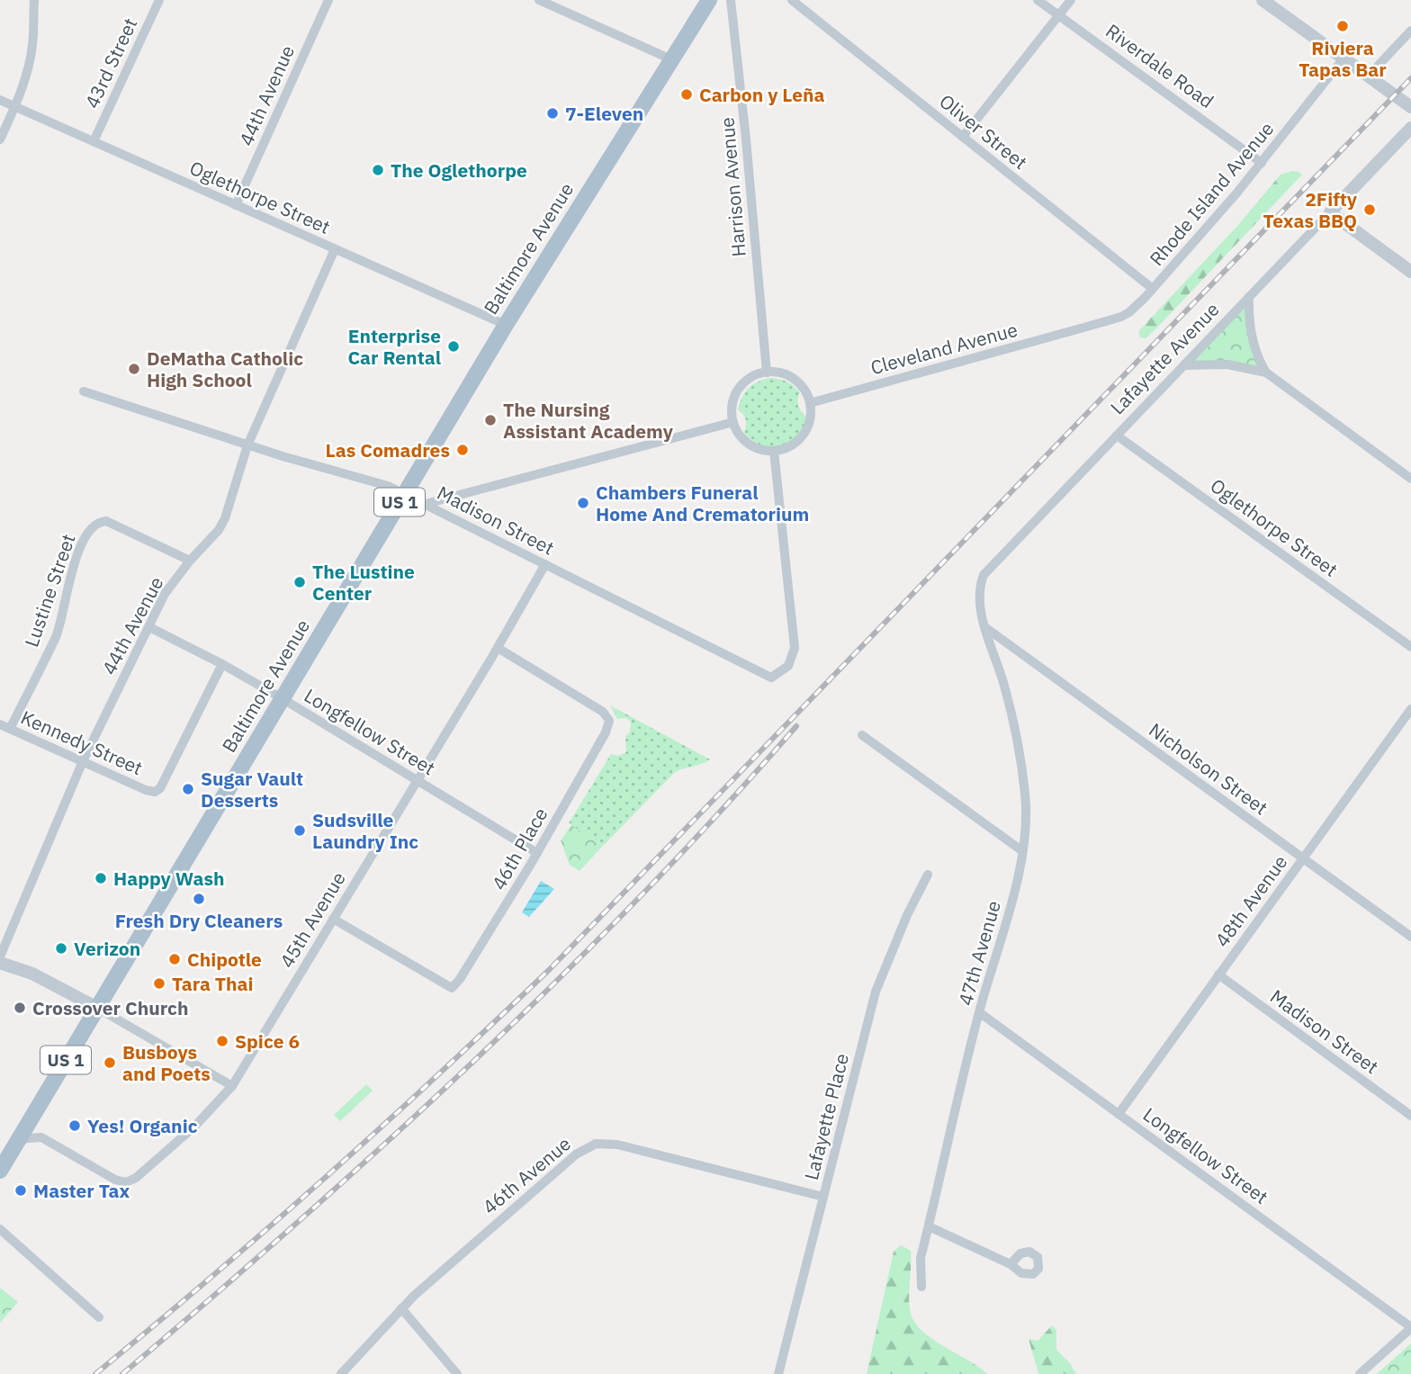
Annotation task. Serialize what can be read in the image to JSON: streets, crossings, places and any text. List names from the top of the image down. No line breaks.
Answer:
{"streets":{"main road":["Baltimore Avenue","US 1"],"street":["43rd Street","Riverdale Road","44th Avenue","Oliver Street","Harrison Avenue","Rhode Island Avenue","Oglethorpe Street","Cleveland Avenue","Lafayette Avenue","Madison Street","Lustine Street","Longfellow Street","Kennedy Street","Nicholson Street","46th Place","48th Avenue","45th Avenue","47th Avenue","Lafayette Place","46th Avenue"]},"crossings":[["43rd Street","Oglethorpe Street"],["Riverdale Road","Rhode Island Avenue"],["44th Avenue","Oglethorpe Street"],["44th Avenue","Madison Street"],["44th Avenue","Lustine Street"],["44th Avenue","Longfellow Street"],["44th Avenue","Kennedy Street"],["Oliver Street","Rhode Island Avenue"],["Harrison Avenue","Cleveland Avenue"],["Harrison Avenue","Madison Street"],["Rhode Island Avenue","Cleveland Avenue"],["Oglethorpe Street","Baltimore Avenue"],["Oglethorpe Street","Lafayette Avenue"],["Baltimore Avenue","Madison Street"],["Baltimore Avenue","Longfellow Street"],["Cleveland Avenue","Madison Street"],["Lafayette Avenue","Nicholson Street"],["Lafayette Avenue","47th Avenue"],["Madison Street","48th Avenue"],["Madison Street","45th Avenue"],["Lustine Street","Kennedy Street"],["Longfellow Street","Kennedy Street"],["Longfellow Street","46th Place"],["Longfellow Street","48th Avenue"],["Longfellow Street","45th Avenue"],["Longfellow Street","47th Avenue"],["Nicholson Street","48th Avenue"],["Nicholson Street","47th Avenue"],["46th Place","45th Avenue"],["Lafayette Place","46th Avenue"]],"places":["Riviera Tapas Bar","Carbon y Leña","7-Eleven","The Oglethorpe","2Fifty Texas BBQ","Enterprise Car Rental","DeMatha Catholic High School","The Nursing Assistant Academy","Las Comadres","Chambers Funeral Home And Crematorium","The Lustine Center","Sugar Vault Desserts","Sudsville Laundry Inc","Happy Wash","Fresh Dry Cleaners","Verizon","Chipotle","Tara Thai","Crossover Church","Spice 6","Busboys and Poets","Yes! Organic","Master Tax"]}
